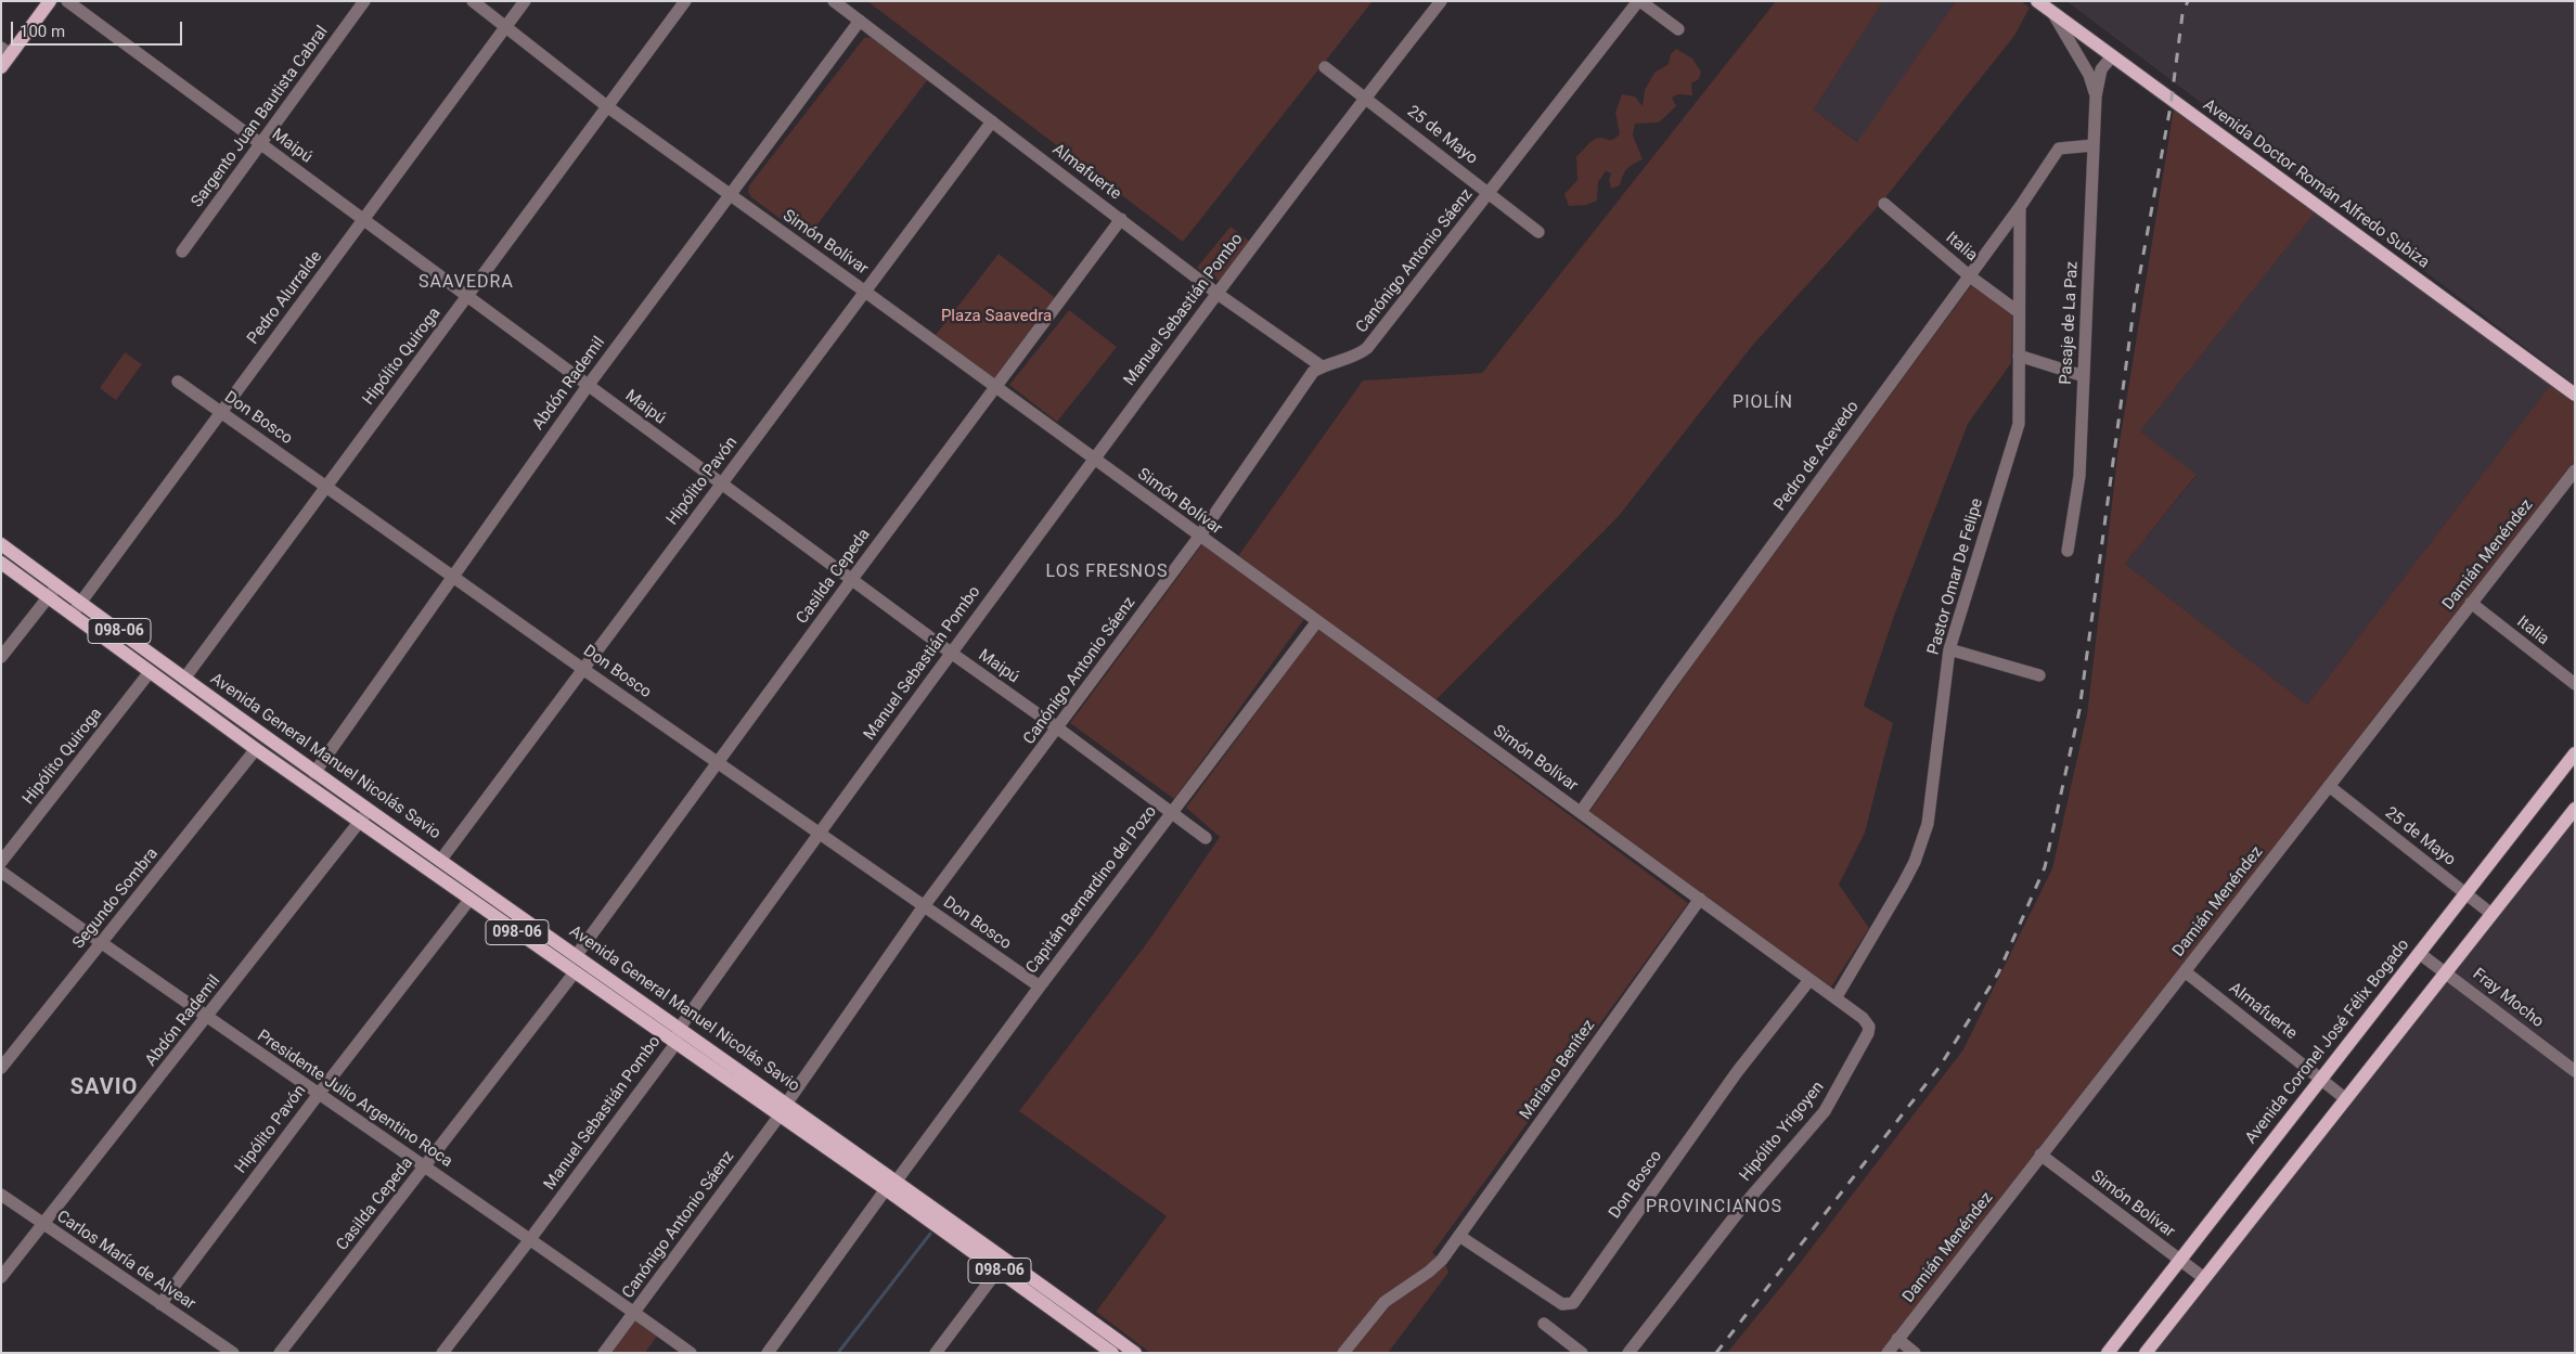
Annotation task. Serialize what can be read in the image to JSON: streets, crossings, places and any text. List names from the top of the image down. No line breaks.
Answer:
{"streets":{"main road":["Avenida Doctor Román Alfredo Subiza","098-06","Avenida General Manuel Nicolás Savio","Avenida Coronel José Félix Bogado"],"street":["Sargento Juan Bautista Cabral","25 de Mayo","Maipú","Almafuerte","Simón Bolívar","Italia","Canónigo Antonio Sáenz","Pedro Alurralde","Manuel Sebastián Pombo","Pasaje de La Paz","Hipólito Quiroga","Abdón Rademil","Don Bosco","Pedro de Acevedo","Hipólito Pavón","Damián Menéndez","Casilda Cepeda","Pastor Omar De Felipe","Capitán Bernardino del Pozo","Segundo Sombra","Fray Mocho","Mariano Benítez","Presidente Julio Argentino Roca","Hipólito Yrigoyen","Carlos María de Alvear"]},"crossings":[["Sargento Juan Bautista Cabral","Maipú"],["25 de Mayo","Canónigo Antonio Sáenz"],["25 de Mayo","Manuel Sebastián Pombo"],["25 de Mayo","Damián Menéndez"],["25 de Mayo","Avenida Coronel José Félix Bogado"],["Maipú","Canónigo Antonio Sáenz"],["Maipú","Pedro Alurralde"],["Maipú","Manuel Sebastián Pombo"],["Maipú","Hipólito Quiroga"],["Maipú","Abdón Rademil"],["Maipú","Hipólito Pavón"],["Maipú","Casilda Cepeda"],["Maipú","Capitán Bernardino del Pozo"],["Almafuerte","Canónigo Antonio Sáenz"],["Almafuerte","Manuel Sebastián Pombo"],["Almafuerte","Abdón Rademil"],["Almafuerte","Hipólito Pavón"],["Almafuerte","Damián Menéndez"],["Almafuerte","Casilda Cepeda"],["Almafuerte","Avenida Coronel José Félix Bogado"],["Avenida Doctor Román Alfredo Subiza","Pasaje de La Paz"],["Simón Bolívar","Canónigo Antonio Sáenz"],["Simón Bolívar","Pedro Alurralde"],["Simón Bolívar","Manuel Sebastián Pombo"],["Simón Bolívar","Hipólito Quiroga"],["Simón Bolívar","Abdón Rademil"],["Simón Bolívar","Don Bosco"],["Simón Bolívar","Pedro de Acevedo"],["Simón Bolívar","Hipólito Pavón"],["Simón Bolívar","Damián Menéndez"],["Simón Bolívar","Casilda Cepeda"],["Simón Bolívar","Pastor Omar De Felipe"],["Simón Bolívar","Capitán Bernardino del Pozo"],["Simón Bolívar","Avenida Coronel José Félix Bogado"],["Simón Bolívar","Mariano Benítez"],["Simón Bolívar","Hipólito Yrigoyen"],["Italia","Pedro de Acevedo"],["Italia","Damián Menéndez"],["Italia","Pastor Omar De Felipe"],["Canónigo Antonio Sáenz","Don Bosco"],["Canónigo Antonio Sáenz","Avenida General Manuel Nicolás Savio"],["Canónigo Antonio Sáenz","Presidente Julio Argentino Roca"],["Pedro Alurralde","Don Bosco"],["Pedro Alurralde","Avenida General Manuel Nicolás Savio"],["Manuel Sebastián Pombo","Don Bosco"],["Manuel Sebastián Pombo","Avenida General Manuel Nicolás Savio"],["Manuel Sebastián Pombo","Presidente Julio Argentino Roca"],["Pasaje de La Paz","Pedro de Acevedo"],["Hipólito Quiroga","Don Bosco"],["Hipólito Quiroga","Avenida General Manuel Nicolás Savio"],["Abdón Rademil","Don Bosco"],["Abdón Rademil","Avenida General Manuel Nicolás Savio"],["Abdón Rademil","Presidente Julio Argentino Roca"],["Abdón Rademil","Carlos María de Alvear"],["Don Bosco","Hipólito Pavón"],["Don Bosco","Casilda Cepeda"],["Don Bosco","Capitán Bernardino del Pozo"],["Don Bosco","Mariano Benítez"],["Pedro de Acevedo","Pastor Omar De Felipe"],["Hipólito Pavón","Avenida General Manuel Nicolás Savio"],["Hipólito Pavón","Presidente Julio Argentino Roca"],["Hipólito Pavón","Carlos María de Alvear"],["Casilda Cepeda","Avenida General Manuel Nicolás Savio"],["Casilda Cepeda","Presidente Julio Argentino Roca"],["Avenida General Manuel Nicolás Savio","Capitán Bernardino del Pozo"],["Avenida General Manuel Nicolás Savio","Segundo Sombra"],["Segundo Sombra","Presidente Julio Argentino Roca"],["Fray Mocho","Avenida Coronel José Félix Bogado"]],"districts":["SAAVEDRA","PIOLÍN","LOS FRESNOS","SAVIO","PROVINCIANOS"],"parks":["Plaza Saavedra"],"scale_bar":"100 m"}
